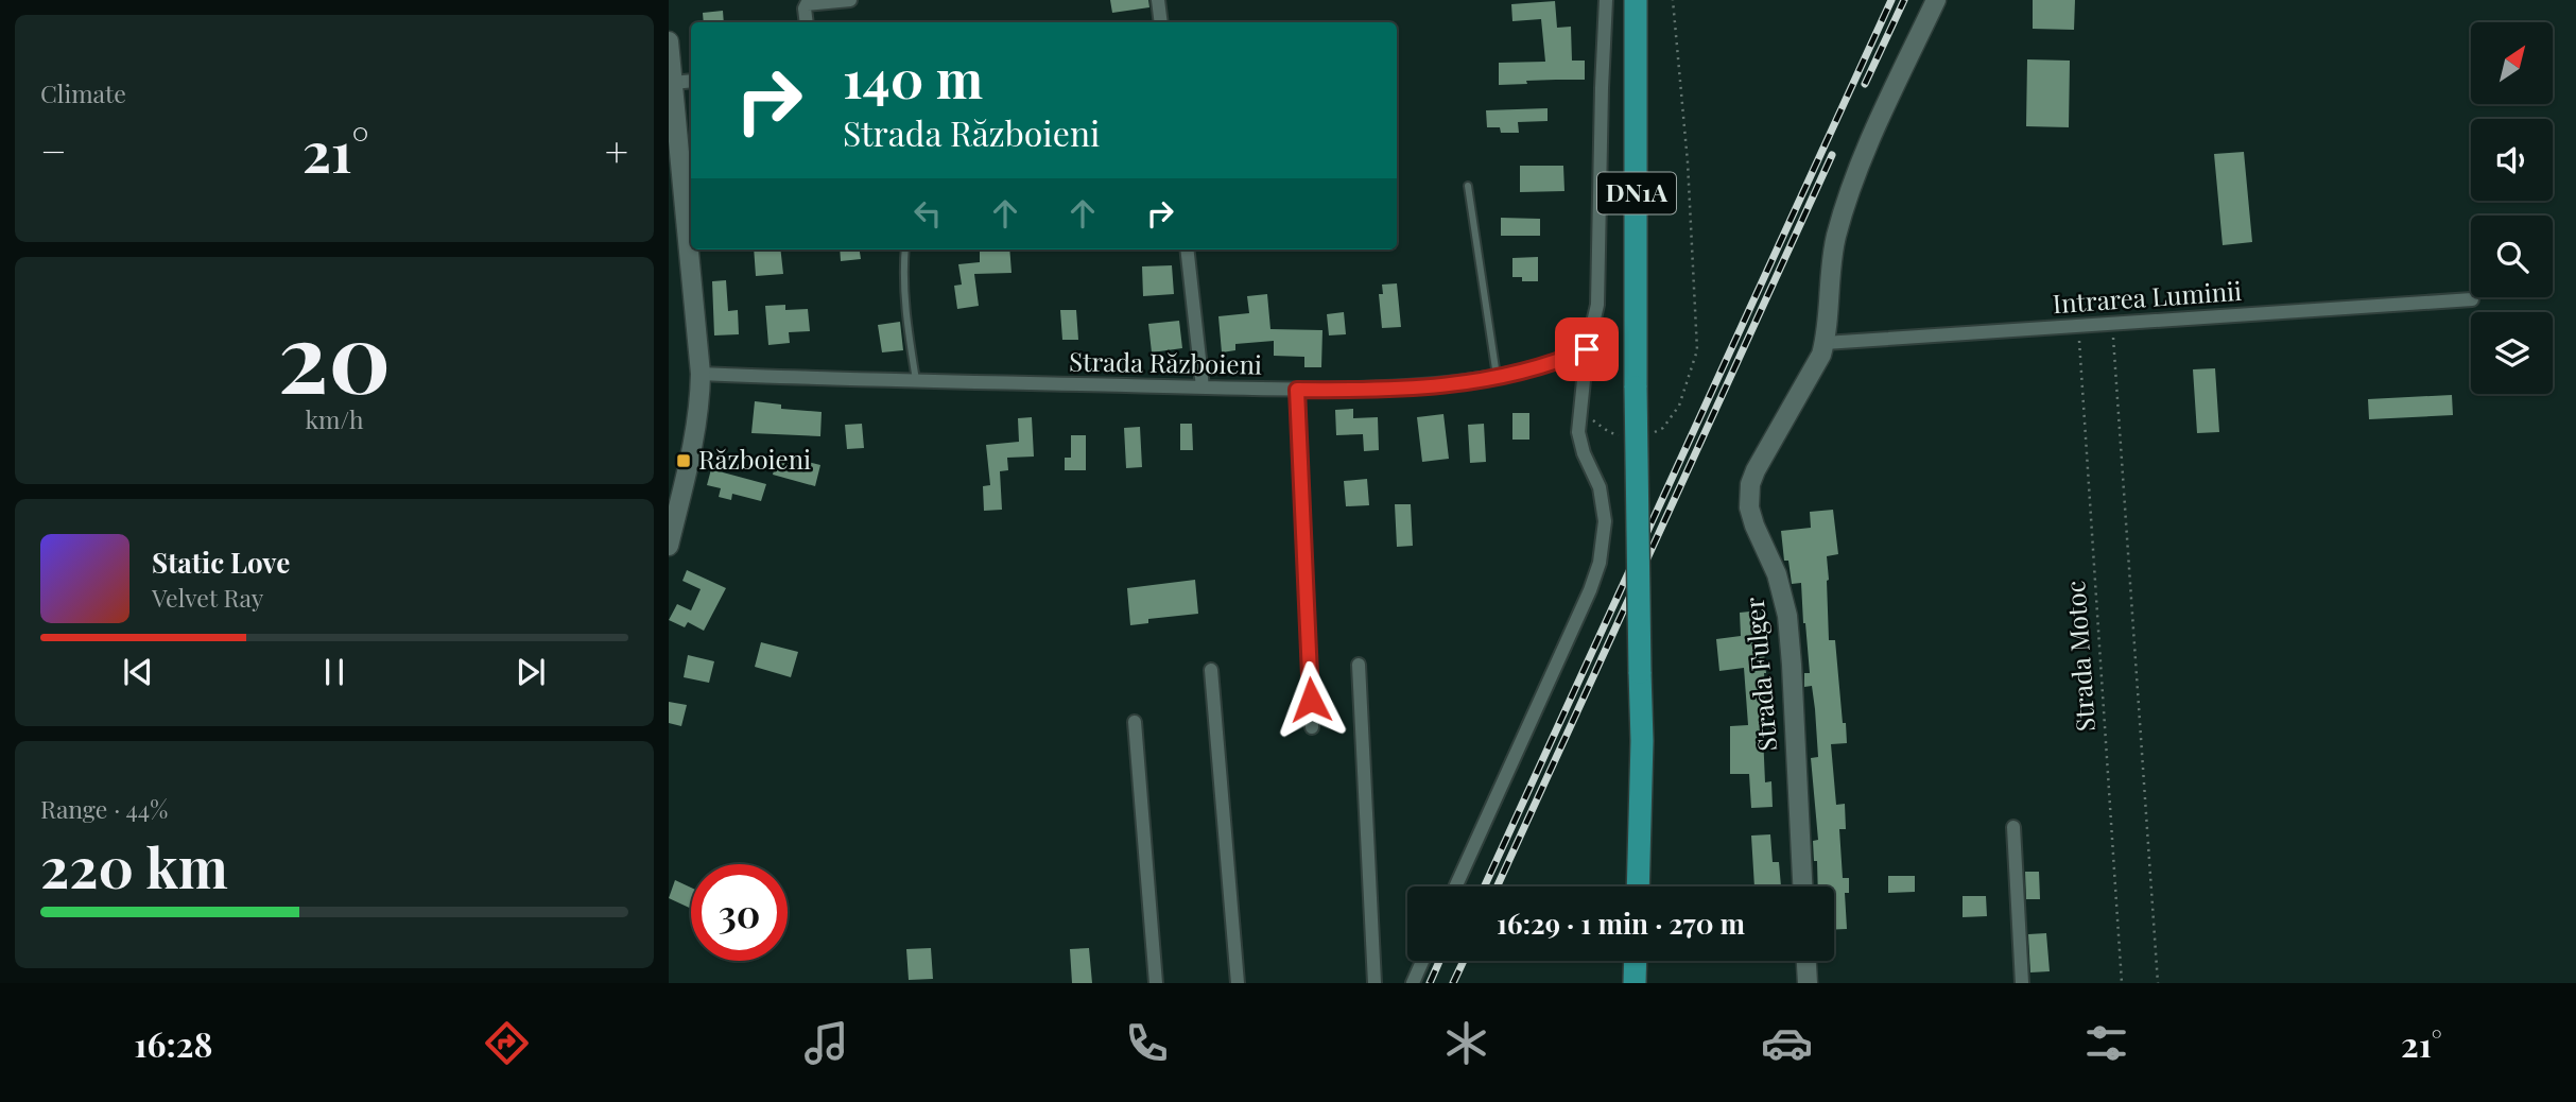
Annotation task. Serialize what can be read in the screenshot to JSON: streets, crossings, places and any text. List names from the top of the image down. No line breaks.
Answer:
{"streets":{"main road":["DN1A"],"street":["Intrarea Luminii","Strada Războieni","Strada Fulger"],"path":["Strada Motoc"]},"crossings":[["Intrarea Luminii","Strada Motoc"],["Intrarea Luminii","Strada Fulger"]],"places":{"transit":["Războieni"]},"north":"top right","page":{"tile":["Climate",["20","km/h"],["Range · 44%","220 km"]],"turn":["140 m","Strada Războieni"],"heat":["−","21°","+"],"song":["Static Love","Velvet Ray"],"limit":"30","trip":"16:29 · 1 min · 270 m","tabs":["16:28","21°"]}}
